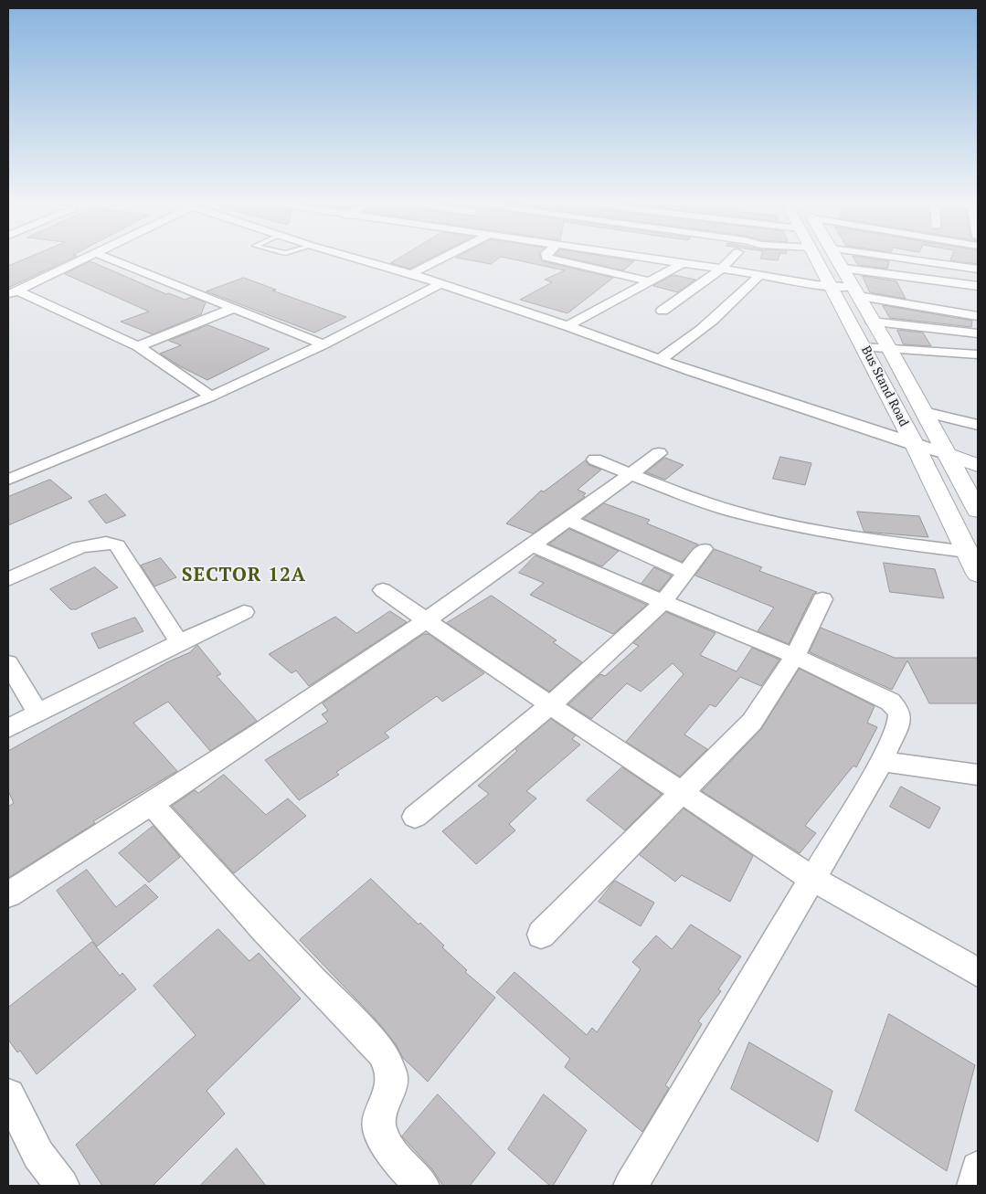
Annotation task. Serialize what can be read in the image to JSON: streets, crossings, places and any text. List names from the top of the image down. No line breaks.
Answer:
{"streets":{"street":["Bus Stand Road"]},"districts":["SECTOR 12A"]}
